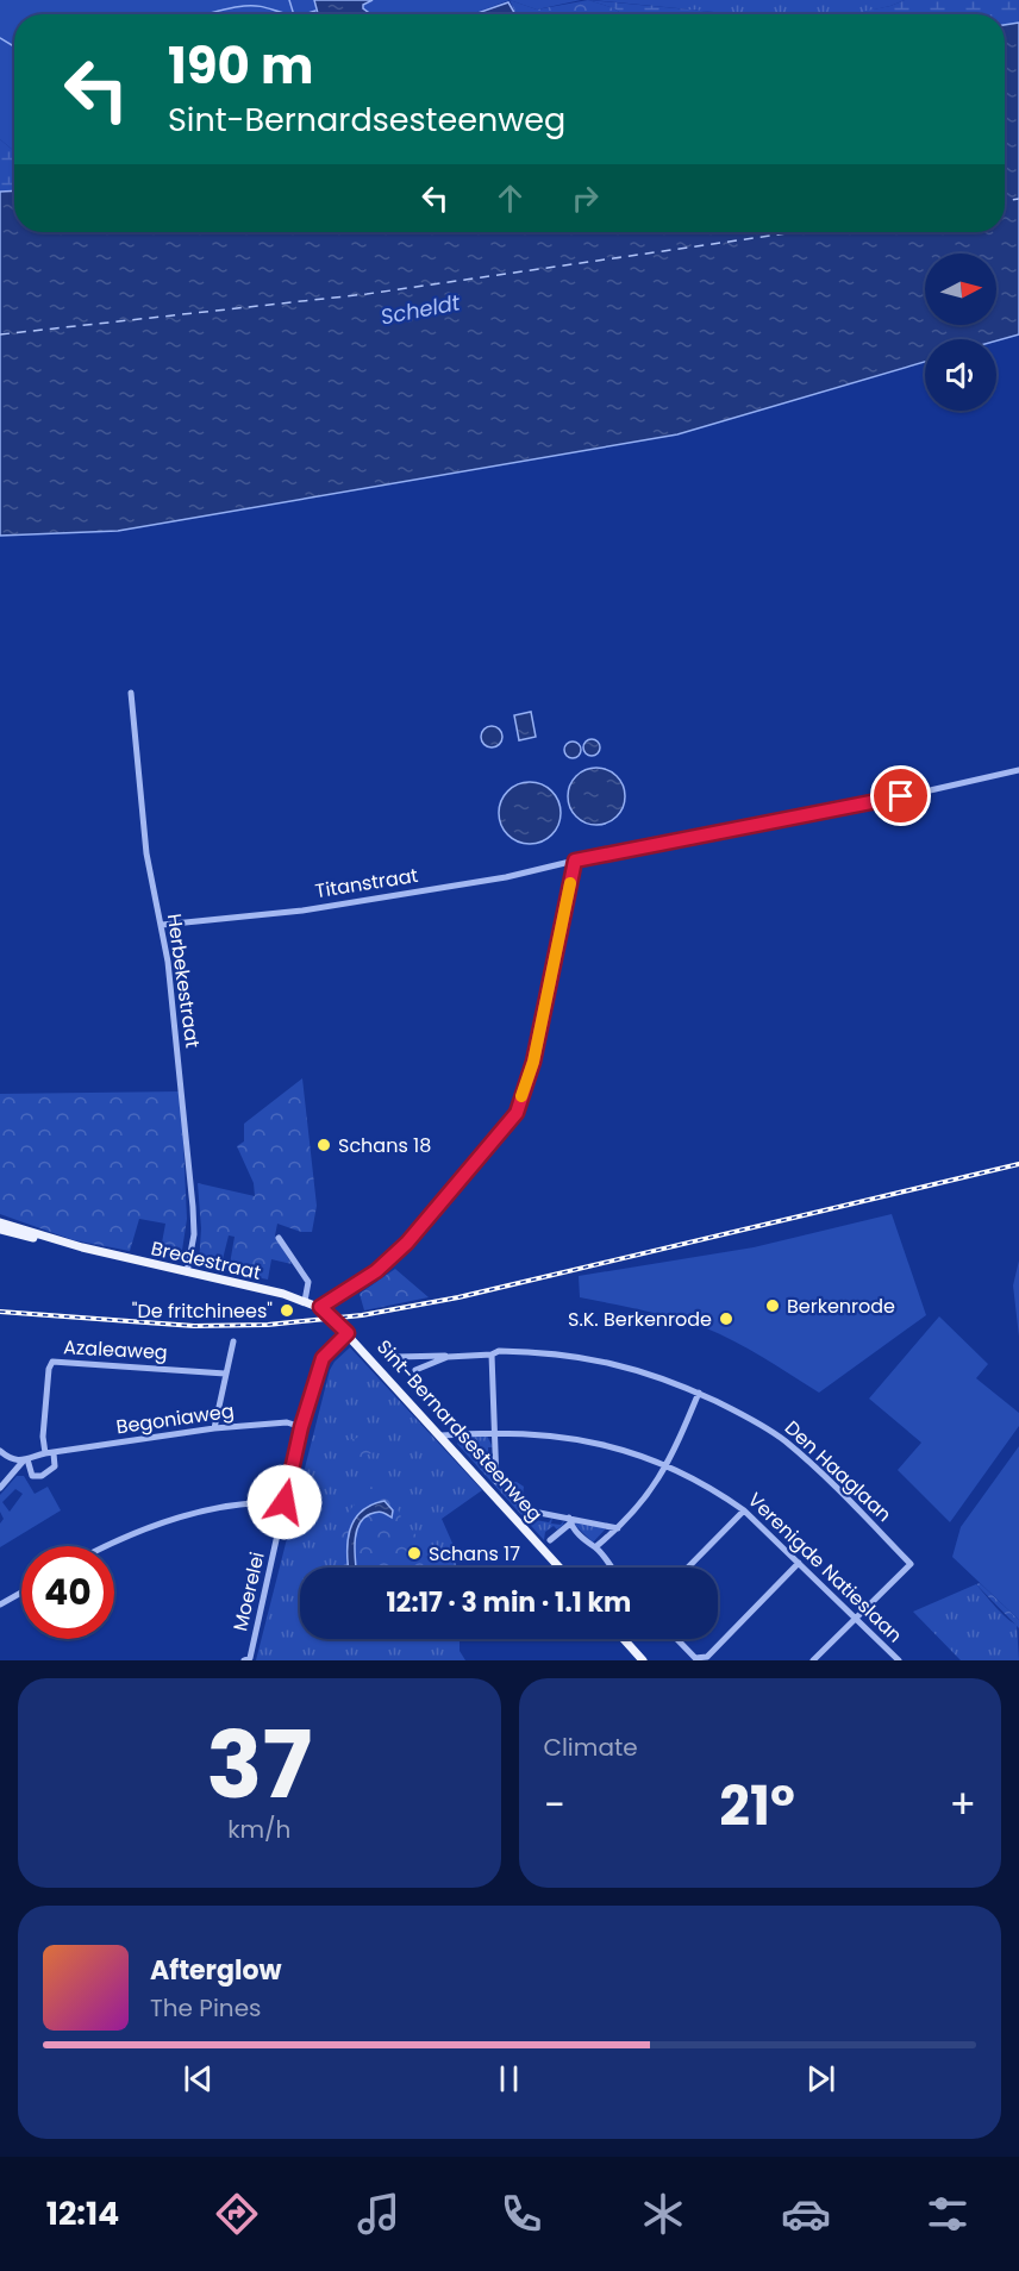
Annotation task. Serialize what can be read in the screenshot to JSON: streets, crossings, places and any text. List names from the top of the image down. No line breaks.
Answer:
{"streets":{"main road":["Bredestraat","Sint-Bernardsesteenweg"],"street":["Titanstraat","Herbekestraat","Azaleaweg","Begoniaweg","Den Haaglaan","Verenigde Natieslaan","Moerelei"]},"crossings":[["Titanstraat","Herbekestraat"],["Herbekestraat","Bredestraat"],["Bredestraat","Sint-Bernardsesteenweg"],["Azaleaweg","Begoniaweg"],["Begoniaweg","Moerelei"],["Sint-Bernardsesteenweg","Verenigde Natieslaan"],["Sint-Bernardsesteenweg","Moerelei"],["Den Haaglaan","Verenigde Natieslaan"]],"water":["Scheldt"],"places":["Schans 18","Berkenrode","\"De fritchinees\"","S.K. Berkenrode","Schans 17"],"north":"right","page":{"turn":["190 m","Sint-Bernardsesteenweg"],"limit":"40","trip":"12:17 · 3 min · 1.1 km","tile":[["37","km/h"],"Climate"],"heat":["−","21°","+"],"song":["Afterglow","The Pines"],"tabs":"12:14"}}
